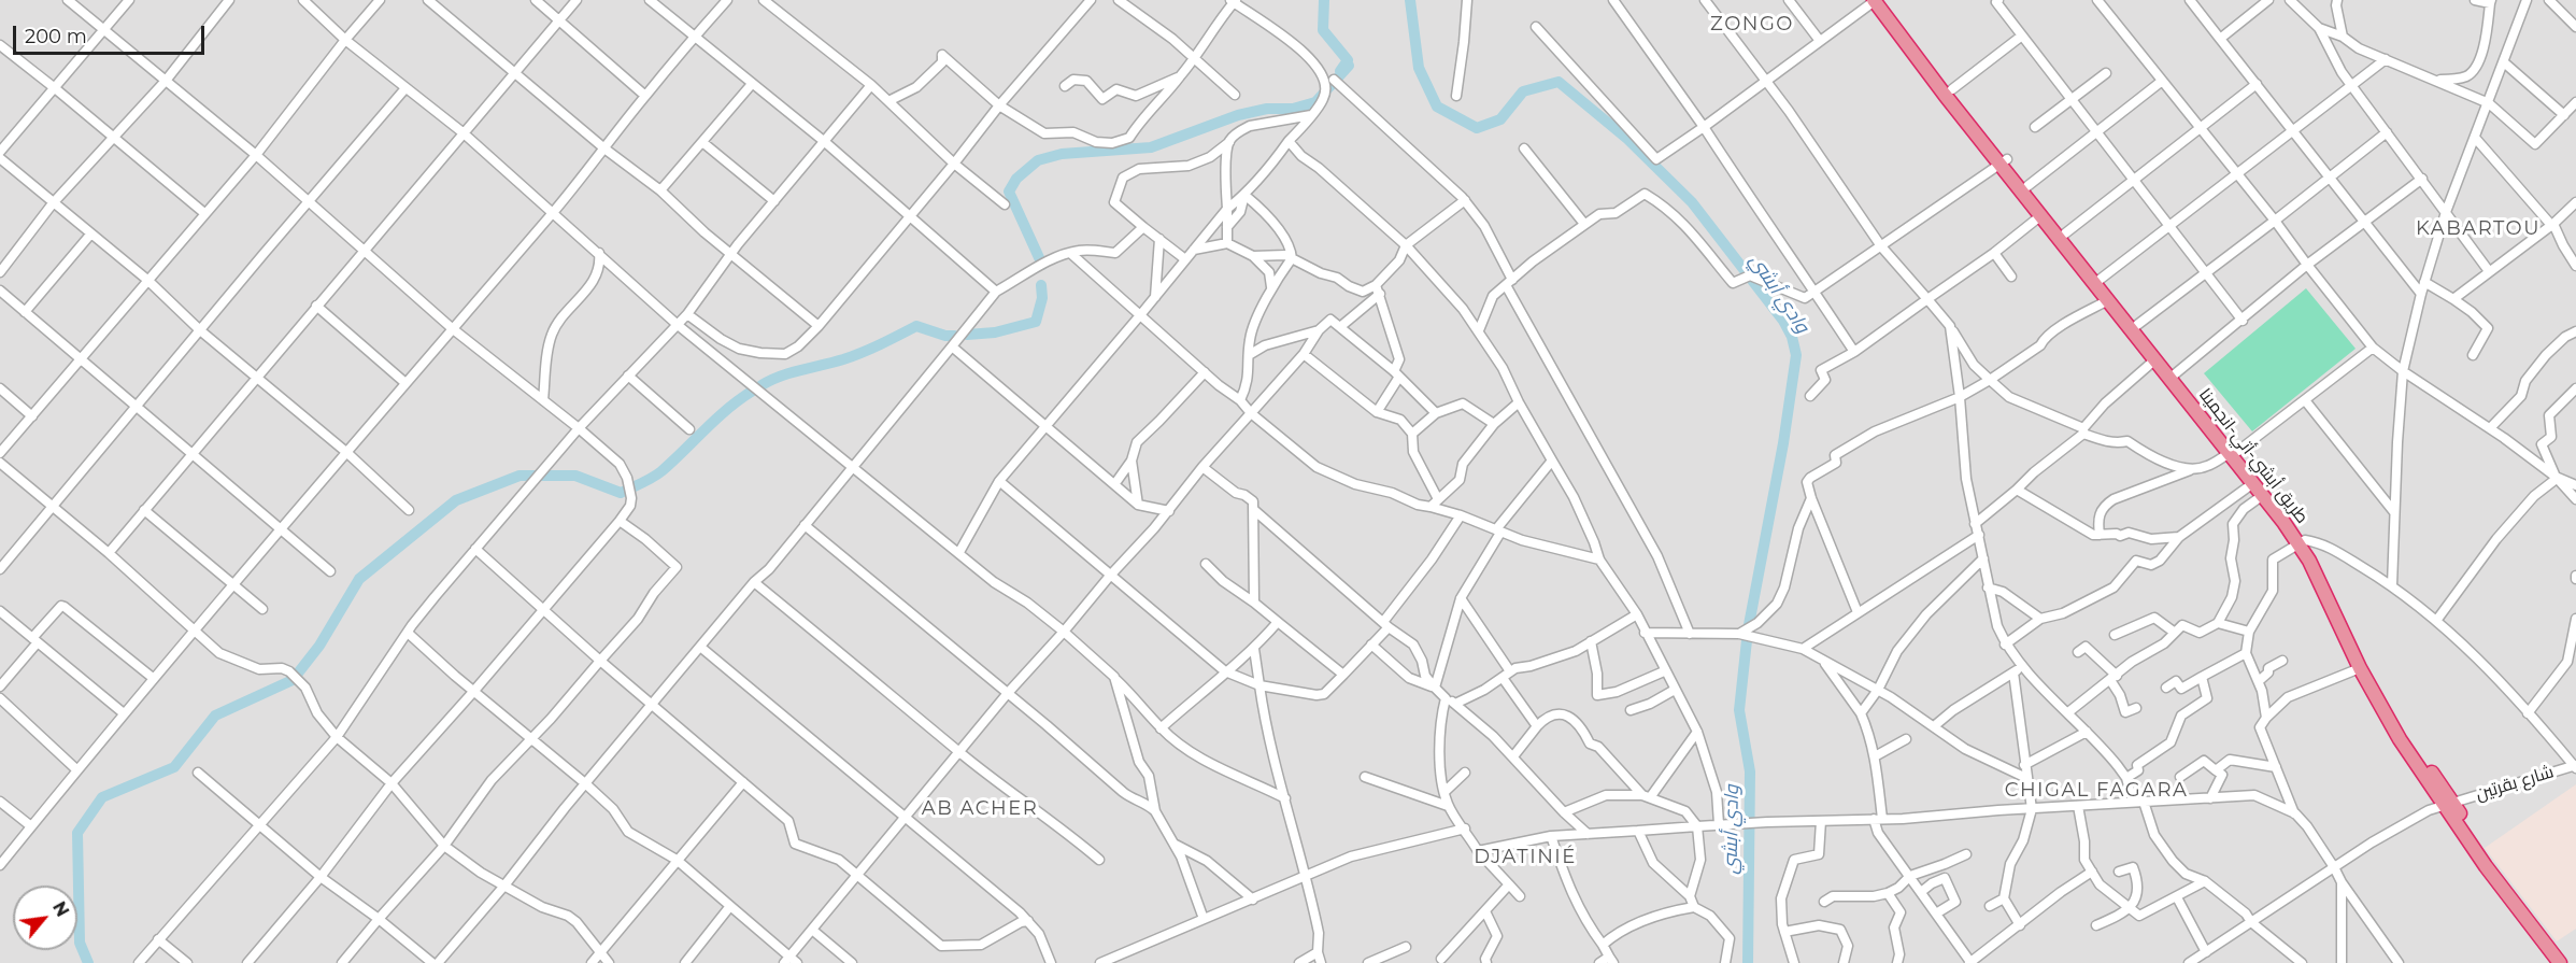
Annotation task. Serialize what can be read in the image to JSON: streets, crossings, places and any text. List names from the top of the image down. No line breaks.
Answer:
{"streets":{"highway":["طريق أبشي-أتي-انجمينا"],"street":["شارع بقرتين"]},"crossings":[["طريق أبشي-أتي-انجمينا","شارع بقرتين"]],"districts":["ZONGO","KABARTOU","CHIGAL FAGARA","AB ACHER","DJATINIÉ"],"water":["وادي أبشي"],"scale_bar":"200 m","north":"top right"}
